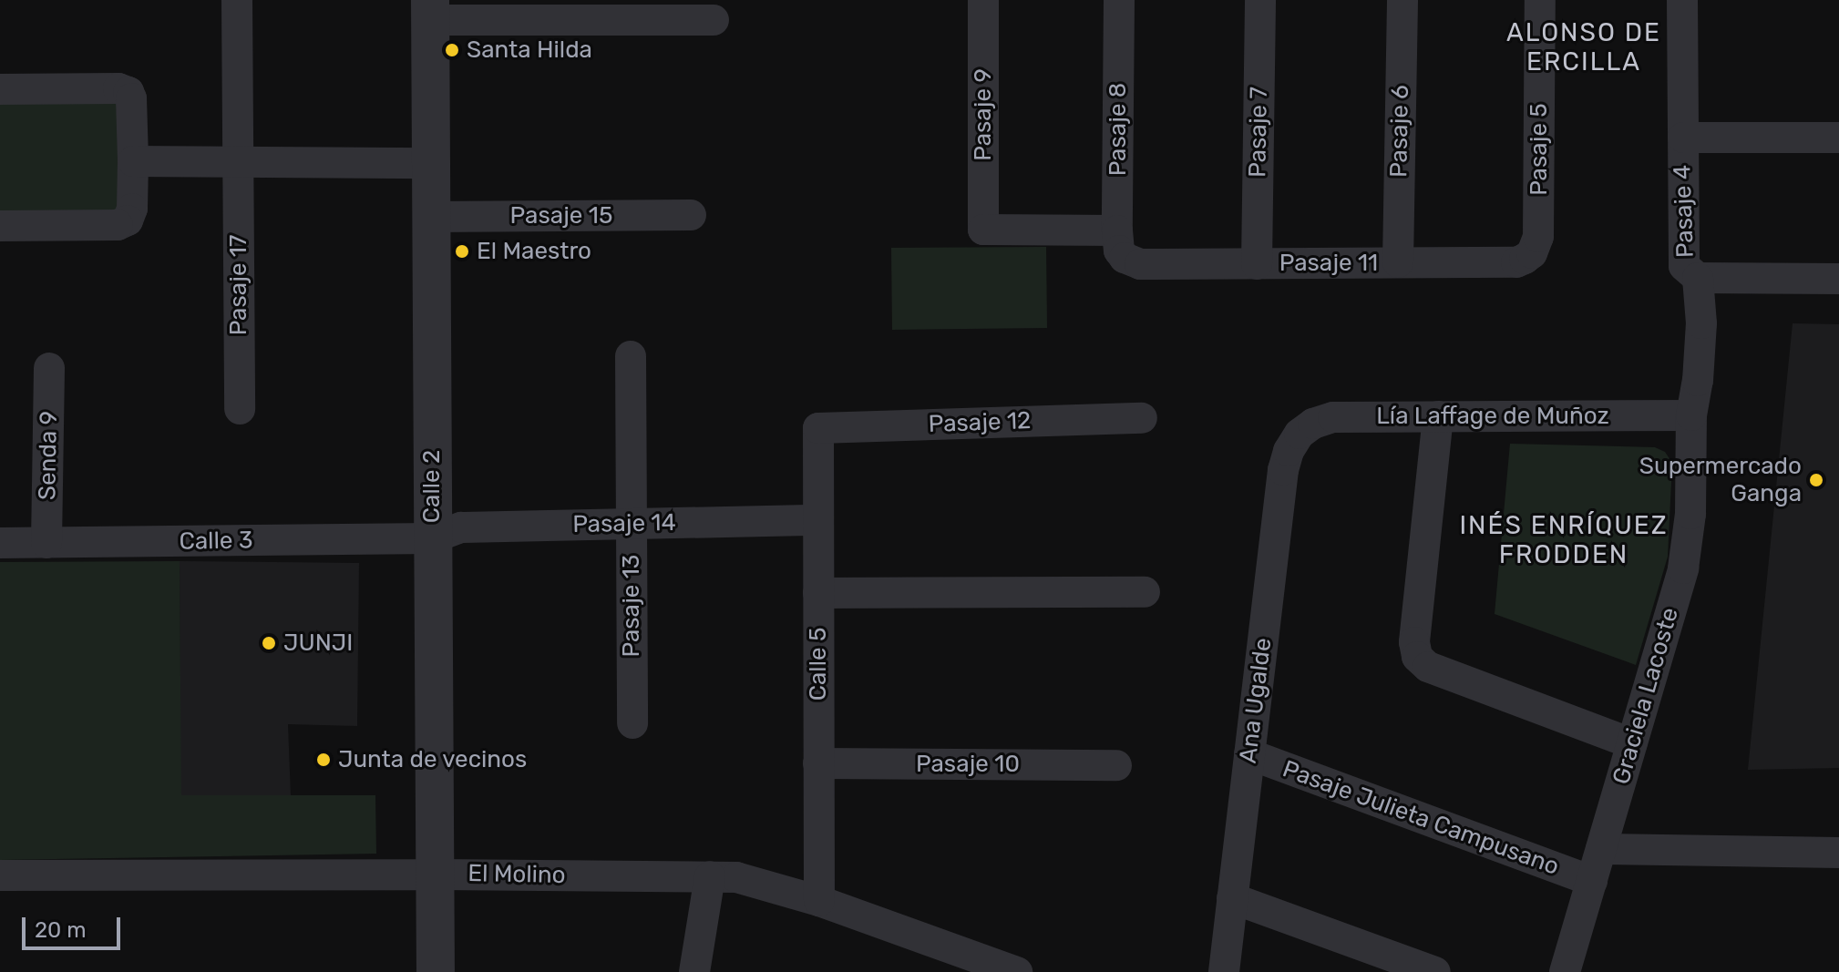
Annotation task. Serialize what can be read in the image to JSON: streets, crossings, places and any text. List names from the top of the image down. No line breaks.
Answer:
{"streets":{"street":["Pasaje 9","Pasaje 8","Pasaje 6","Pasaje 7","Pasaje 5","Pasaje 4","Pasaje 15","Pasaje 11","Pasaje 17","Lía Laffage de Muñoz","Pasaje 12","Senda 9","Calle 2","Pasaje 14","Calle 3","Pasaje 13","Calle 5","Graciela Lacoste","Ana Ugalde","Pasaje 10","Pasaje Julieta Campusano","El Molino"]},"crossings":[["Pasaje 9","Pasaje 8"],["Pasaje 9","Pasaje 11"],["Pasaje 8","Pasaje 11"],["Pasaje 6","Pasaje 11"],["Pasaje 7","Pasaje 11"],["Pasaje 5","Pasaje 11"],["Pasaje 4","Lía Laffage de Muñoz"],["Pasaje 4","Graciela Lacoste"],["Pasaje 15","Calle 2"],["Lía Laffage de Muñoz","Graciela Lacoste"],["Lía Laffage de Muñoz","Ana Ugalde"],["Pasaje 12","Calle 5"],["Senda 9","Calle 3"],["Calle 2","Pasaje 14"],["Calle 2","Calle 3"],["Calle 2","El Molino"],["Pasaje 14","Calle 3"],["Pasaje 14","Pasaje 13"],["Pasaje 14","Calle 5"],["Calle 5","Pasaje 10"],["Calle 5","El Molino"],["Graciela Lacoste","Pasaje Julieta Campusano"],["Ana Ugalde","Pasaje Julieta Campusano"]],"districts":["ALONSO DE ERCILLA","INÉS ENRÍQUEZ FRODDEN"],"places":["Santa Hilda","El Maestro","Supermercado Ganga","JUNJI","Junta de vecinos"],"scale_bar":"20 m"}
